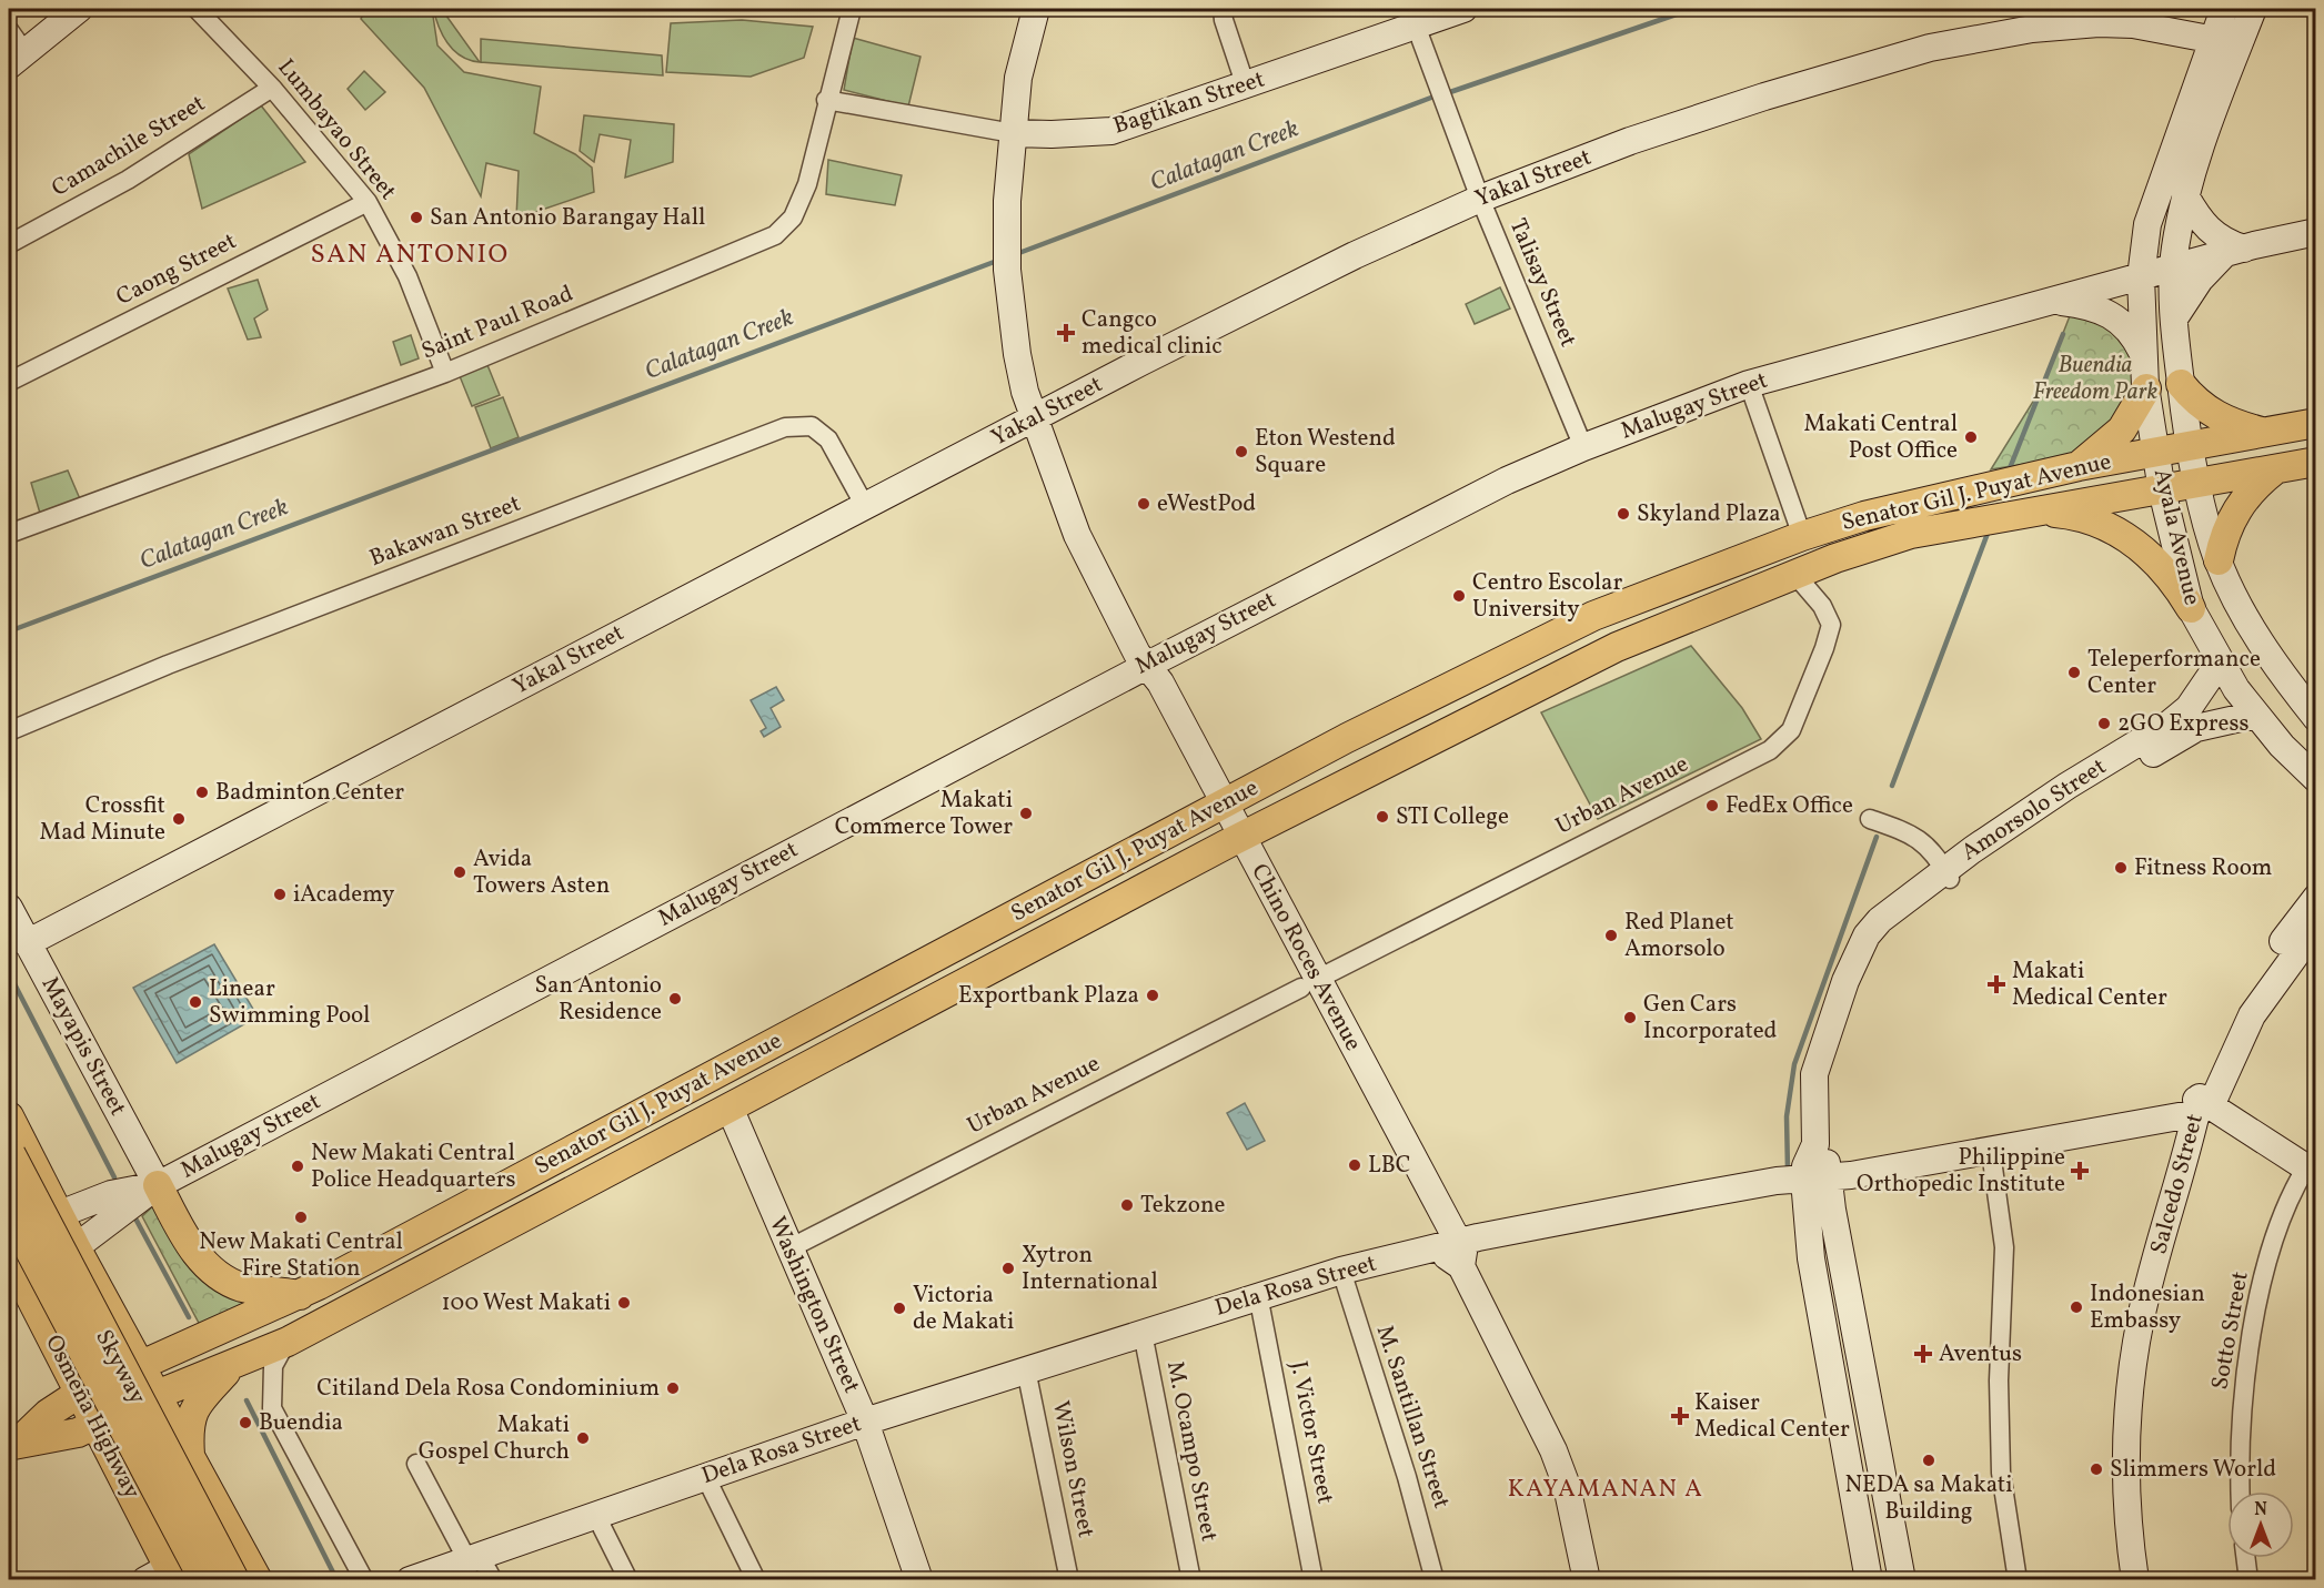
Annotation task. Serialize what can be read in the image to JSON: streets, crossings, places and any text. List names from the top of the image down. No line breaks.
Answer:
{"streets":{"highway":["Skyway"],"main road":["Senator Gil J. Puyat Avenue","Osmeña Highway"],"street":["Bagtikan Street","Lumbayao Street","Camachile Street","Yakal Street","Caong Street","Talisay Street","Saint Paul Road","Malugay Street","Bakawan Street","Ayala Avenue","Urban Avenue","Amorsolo Street","Chino Roces Avenue","Mayapis Street","Salcedo Street","Dela Rosa Street","Washington Street","Sotto Street","M. Santillan Street","J. Victor Street","M. Ocampo Street","Wilson Street"]},"crossings":[["Bagtikan Street","Talisay Street"],["Bagtikan Street","Saint Paul Road"],["Bagtikan Street","Chino Roces Avenue"],["Lumbayao Street","Camachile Street"],["Lumbayao Street","Caong Street"],["Lumbayao Street","Saint Paul Road"],["Yakal Street","Talisay Street"],["Yakal Street","Bakawan Street"],["Yakal Street","Ayala Avenue"],["Yakal Street","Chino Roces Avenue"],["Yakal Street","Mayapis Street"],["Talisay Street","Malugay Street"],["Malugay Street","Ayala Avenue"],["Malugay Street","Chino Roces Avenue"],["Malugay Street","Mayapis Street"],["Malugay Street","Osmeña Highway"],["Senator Gil J. Puyat Avenue","Ayala Avenue"],["Senator Gil J. Puyat Avenue","Urban Avenue"],["Senator Gil J. Puyat Avenue","Chino Roces Avenue"],["Senator Gil J. Puyat Avenue","Washington Street"],["Senator Gil J. Puyat Avenue","Osmeña Highway"],["Ayala Avenue","Amorsolo Street"],["Urban Avenue","Chino Roces Avenue"],["Urban Avenue","Washington Street"],["Amorsolo Street","Dela Rosa Street"],["Chino Roces Avenue","Dela Rosa Street"],["Salcedo Street","Dela Rosa Street"],["Dela Rosa Street","Washington Street"],["Dela Rosa Street","M. Santillan Street"],["Dela Rosa Street","J. Victor Street"],["Dela Rosa Street","M. Ocampo Street"],["Dela Rosa Street","Wilson Street"]],"districts":["SAN ANTONIO","KAYAMANAN A"],"water":["Calatagan Creek"],"parks":["Buendia Freedom Park"],"places":{"other":["San Antonio Barangay Hall","Makati Central Post Office","Eton Westend Square","eWestPod","Skyland Plaza","Centro Escolar University","Teleperformance Center","2GO Express","Badminton Center","FedEx Office","Makati Commerce Tower","STI College","Crossfit Mad Minute","Fitness Room","Avida Towers Asten","iAcademy","Red Planet Amorsolo","Exportbank Plaza","San Antonio Residence","Linear Swimming Pool","Gen Cars Incorporated","LBC","New Makati Central Police Headquarters","Tekzone","New Makati Central Fire Station","Xytron International","100 West Makati","Indonesian Embassy","Victoria de Makati","Citiland Dela Rosa Condominium","Buendia","Makati Gospel Church","NEDA sa Makati Building","Slimmers World"],"health":["Cangco medical clinic","Makati Medical Center","Philippine Orthopedic Institute","Aventus","Kaiser Medical Center"]},"north":"top"}
